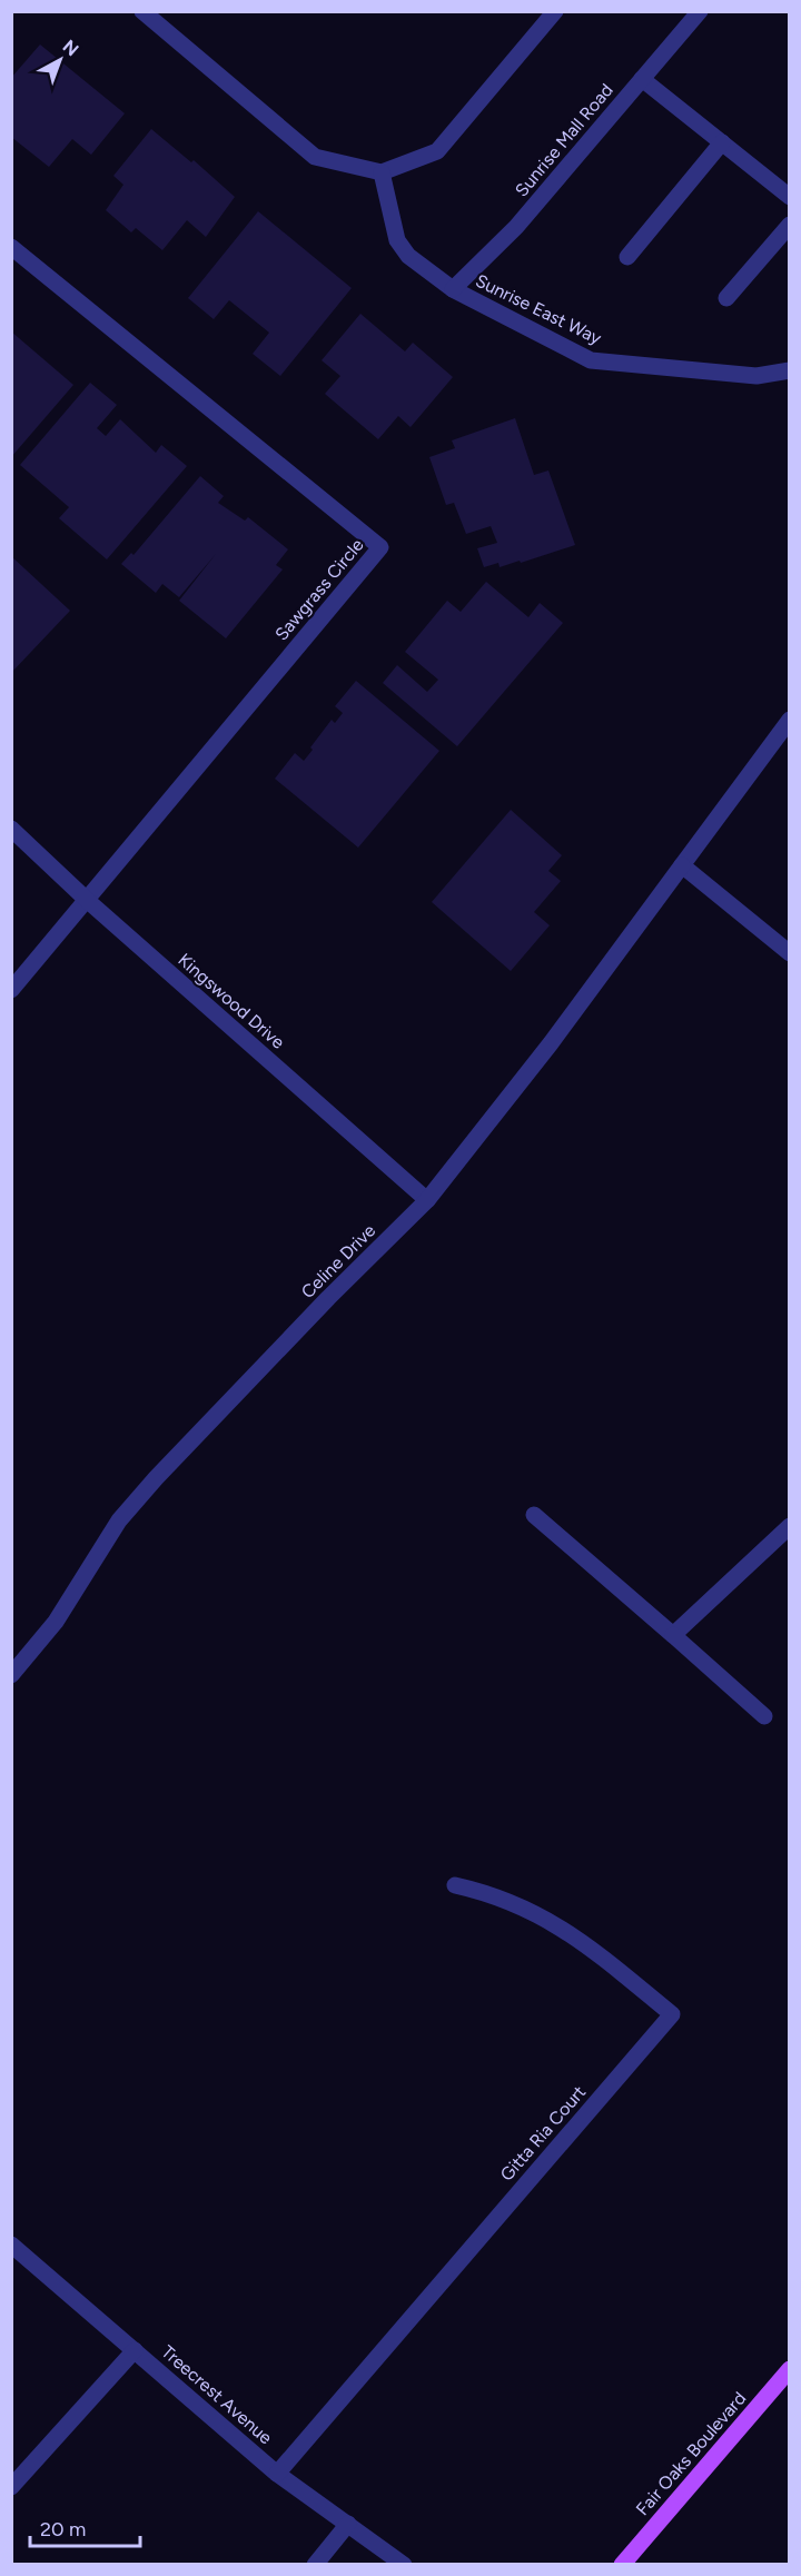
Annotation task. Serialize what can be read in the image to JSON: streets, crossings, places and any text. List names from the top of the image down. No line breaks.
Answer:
{"streets":{"main road":["Fair Oaks Boulevard"],"street":["Sunrise Mall Road","Sunrise East Way","Sawgrass Circle","Kingswood Drive","Celine Drive","Gitta Ria Court","Treecrest Avenue"]},"crossings":[["Sunrise Mall Road","Sunrise East Way"],["Sawgrass Circle","Kingswood Drive"],["Kingswood Drive","Celine Drive"],["Gitta Ria Court","Treecrest Avenue"]],"scale_bar":"20 m","north":"top right"}
